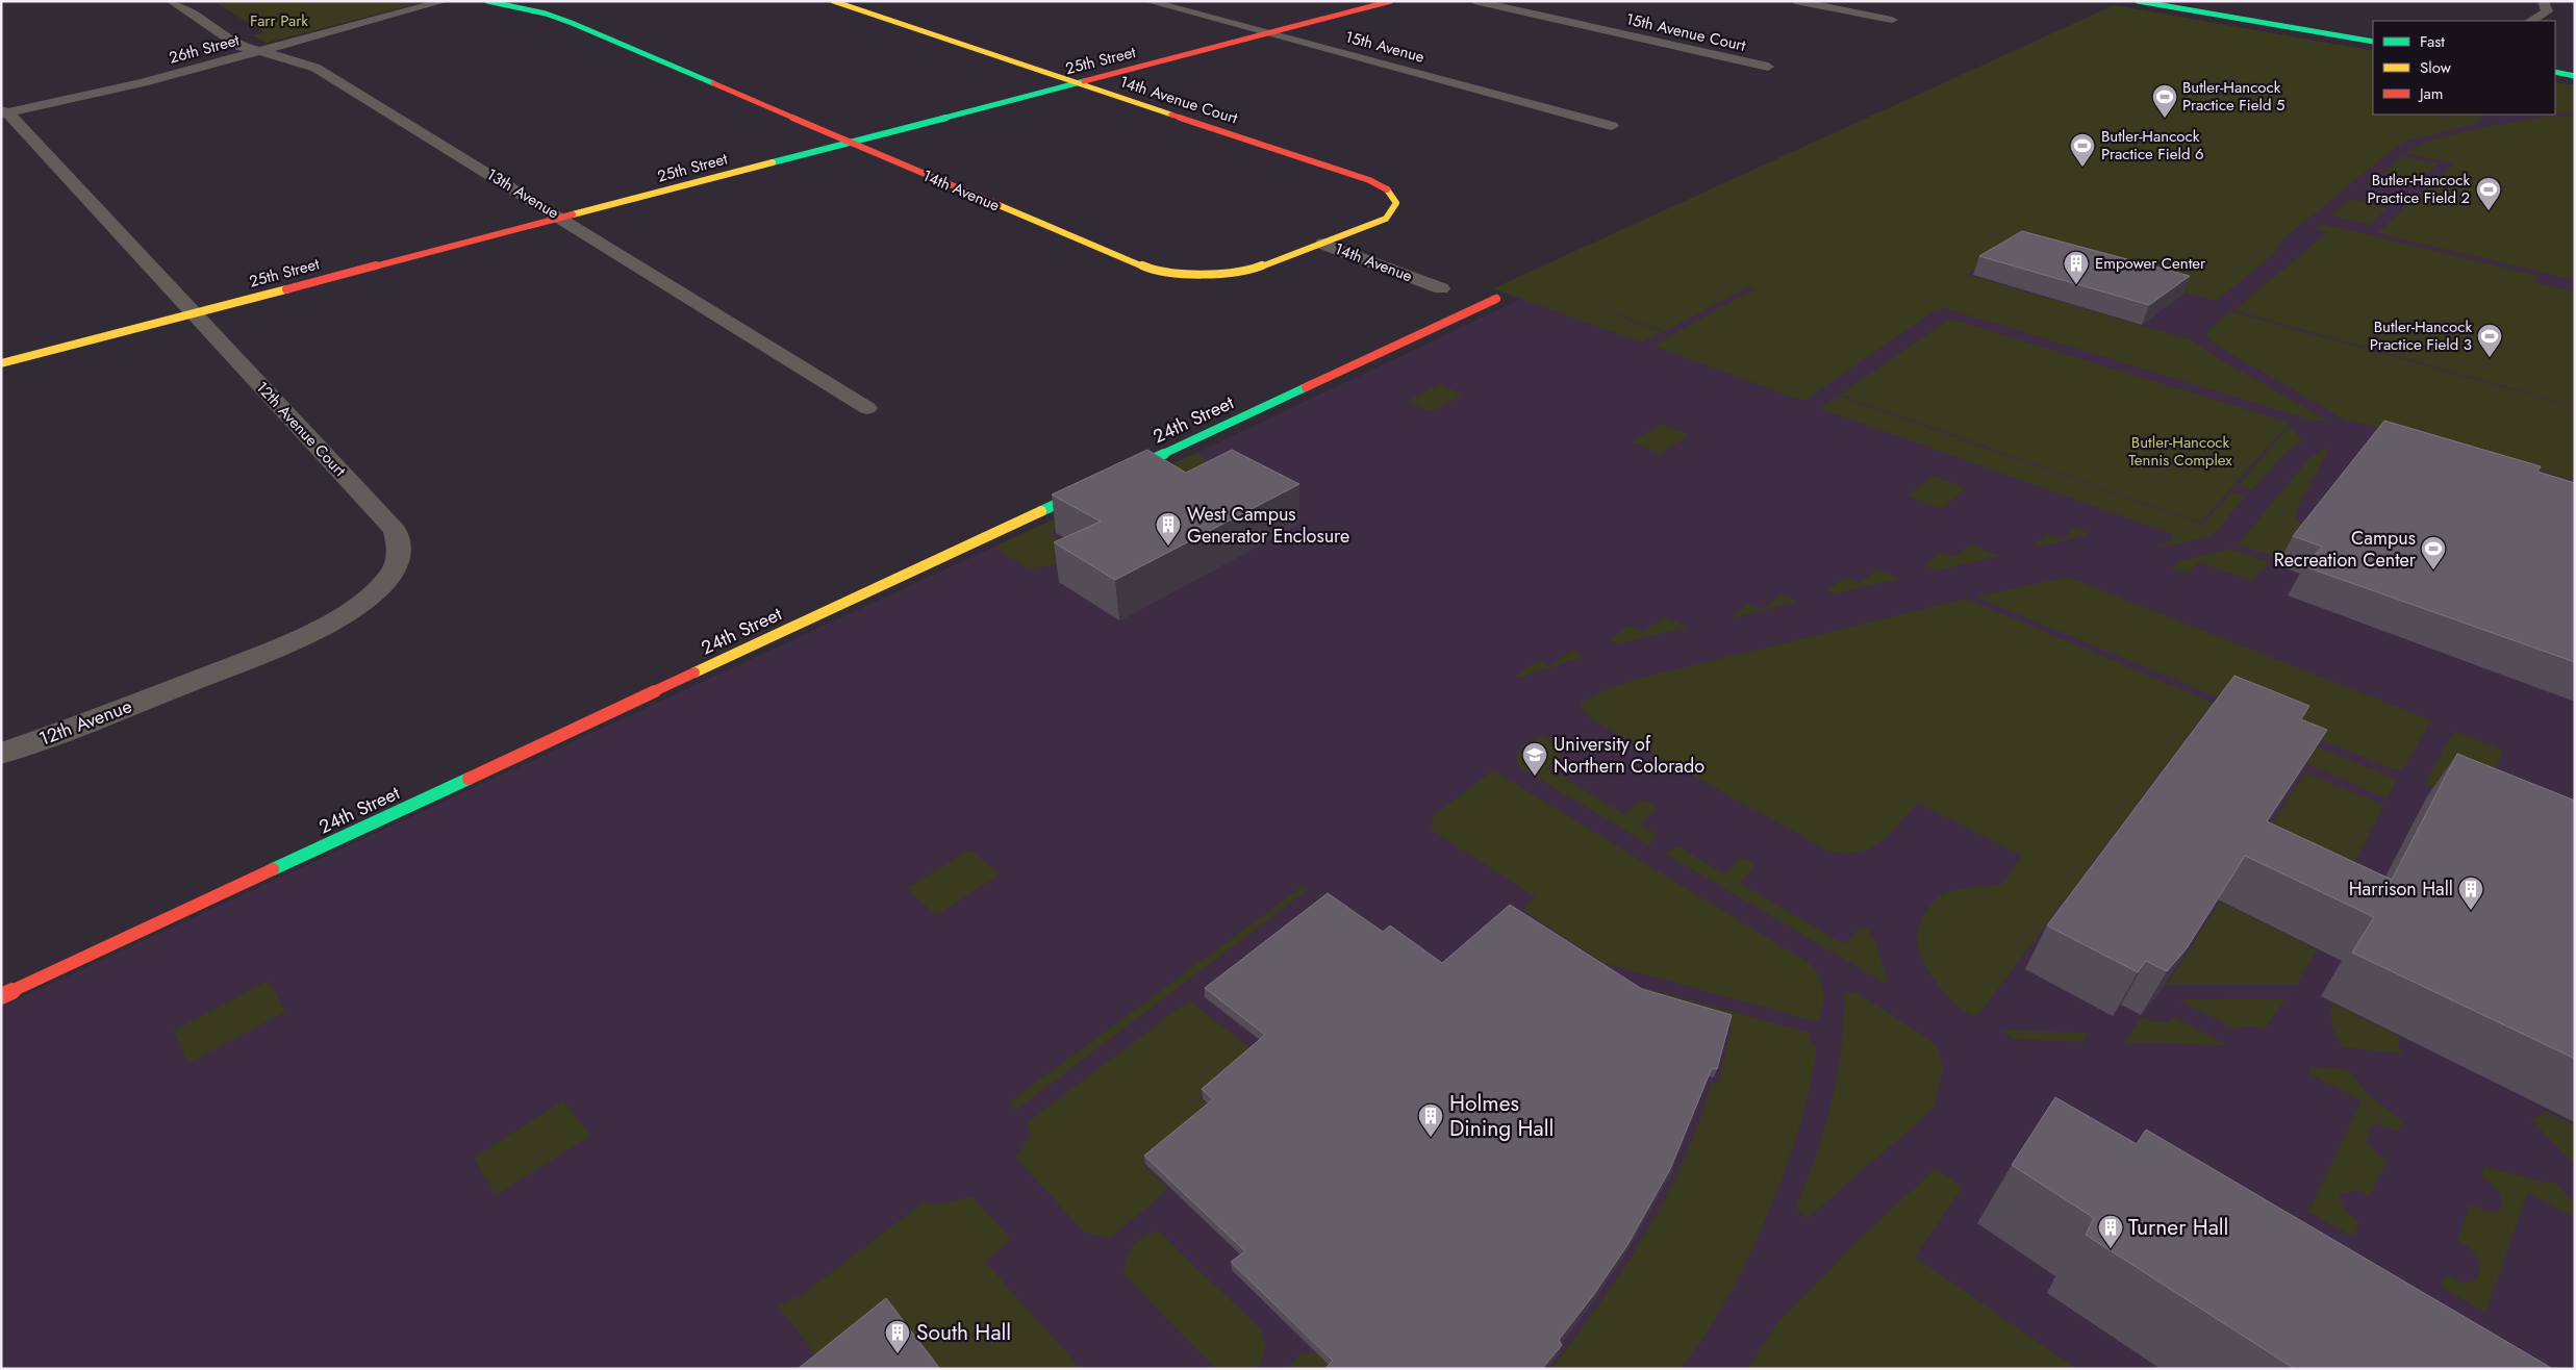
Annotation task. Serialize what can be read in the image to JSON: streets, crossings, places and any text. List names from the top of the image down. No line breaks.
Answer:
{"streets":{"street":["15th Avenue Court","15th Avenue","26th Street","25th Street","14th Avenue Court","14th Avenue","13th Avenue","24th Street","12th Avenue Court","12th Avenue"]},"crossings":[["15th Avenue","25th Street"],["26th Street","13th Avenue"],["26th Street","12th Avenue Court"],["25th Street","14th Avenue Court"],["25th Street","14th Avenue"],["25th Street","13th Avenue"],["25th Street","12th Avenue Court"],["14th Avenue Court","14th Avenue"],["12th Avenue Court","12th Avenue"]],"parks":["Farr Park","Butler-Hancock Tennis Complex"],"places":{"sports":["Butler-Hancock Practice Field 5","Butler-Hancock Practice Field 6","Butler-Hancock Practice Field 2","Butler-Hancock Practice Field 3","Campus Recreation Center"],"building":["Empower Center","West Campus Generator Enclosure","Harrison Hall","Holmes Dining Hall","Turner Hall","South Hall"],"school or university":["University of Northern Colorado"]},"legend":["Fast","Slow","Jam"]}
